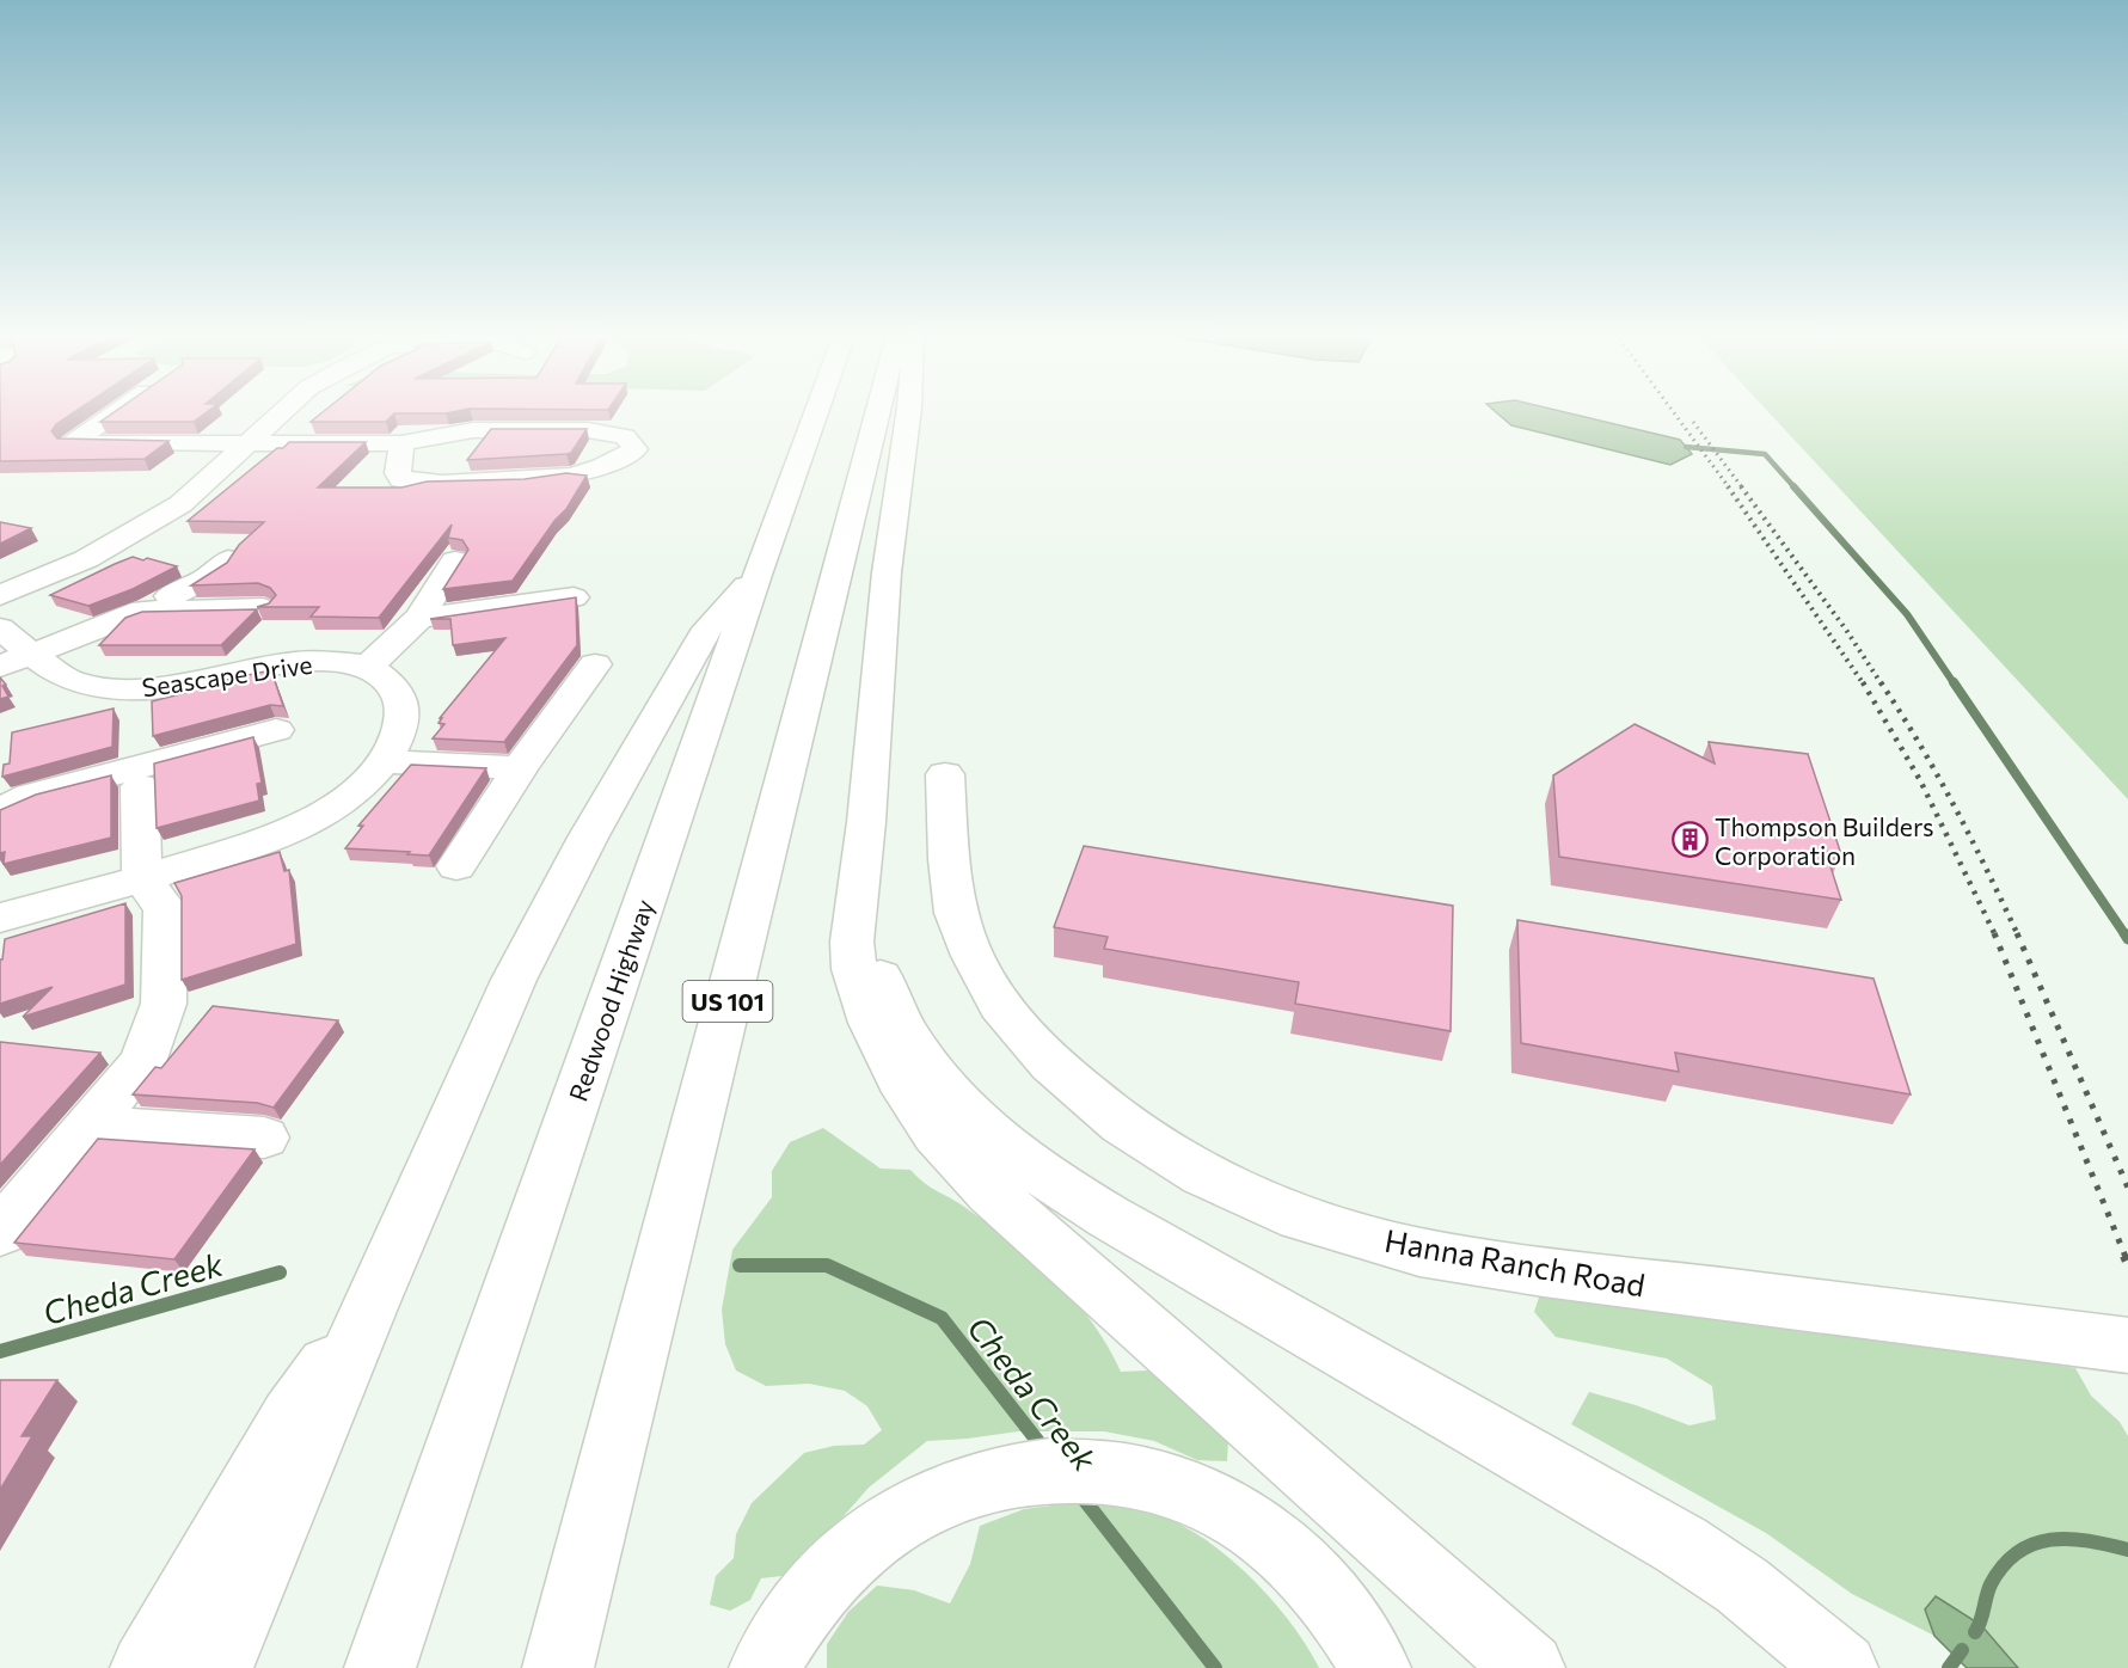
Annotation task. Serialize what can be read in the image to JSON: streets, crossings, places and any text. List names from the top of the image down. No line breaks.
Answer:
{"streets":{"main road":["Seascape Drive","Redwood Highway","US 101","Hanna Ranch Road"]},"water":["Cheda Creek"],"places":{"building":["Thompson Builders Corporation"]}}
